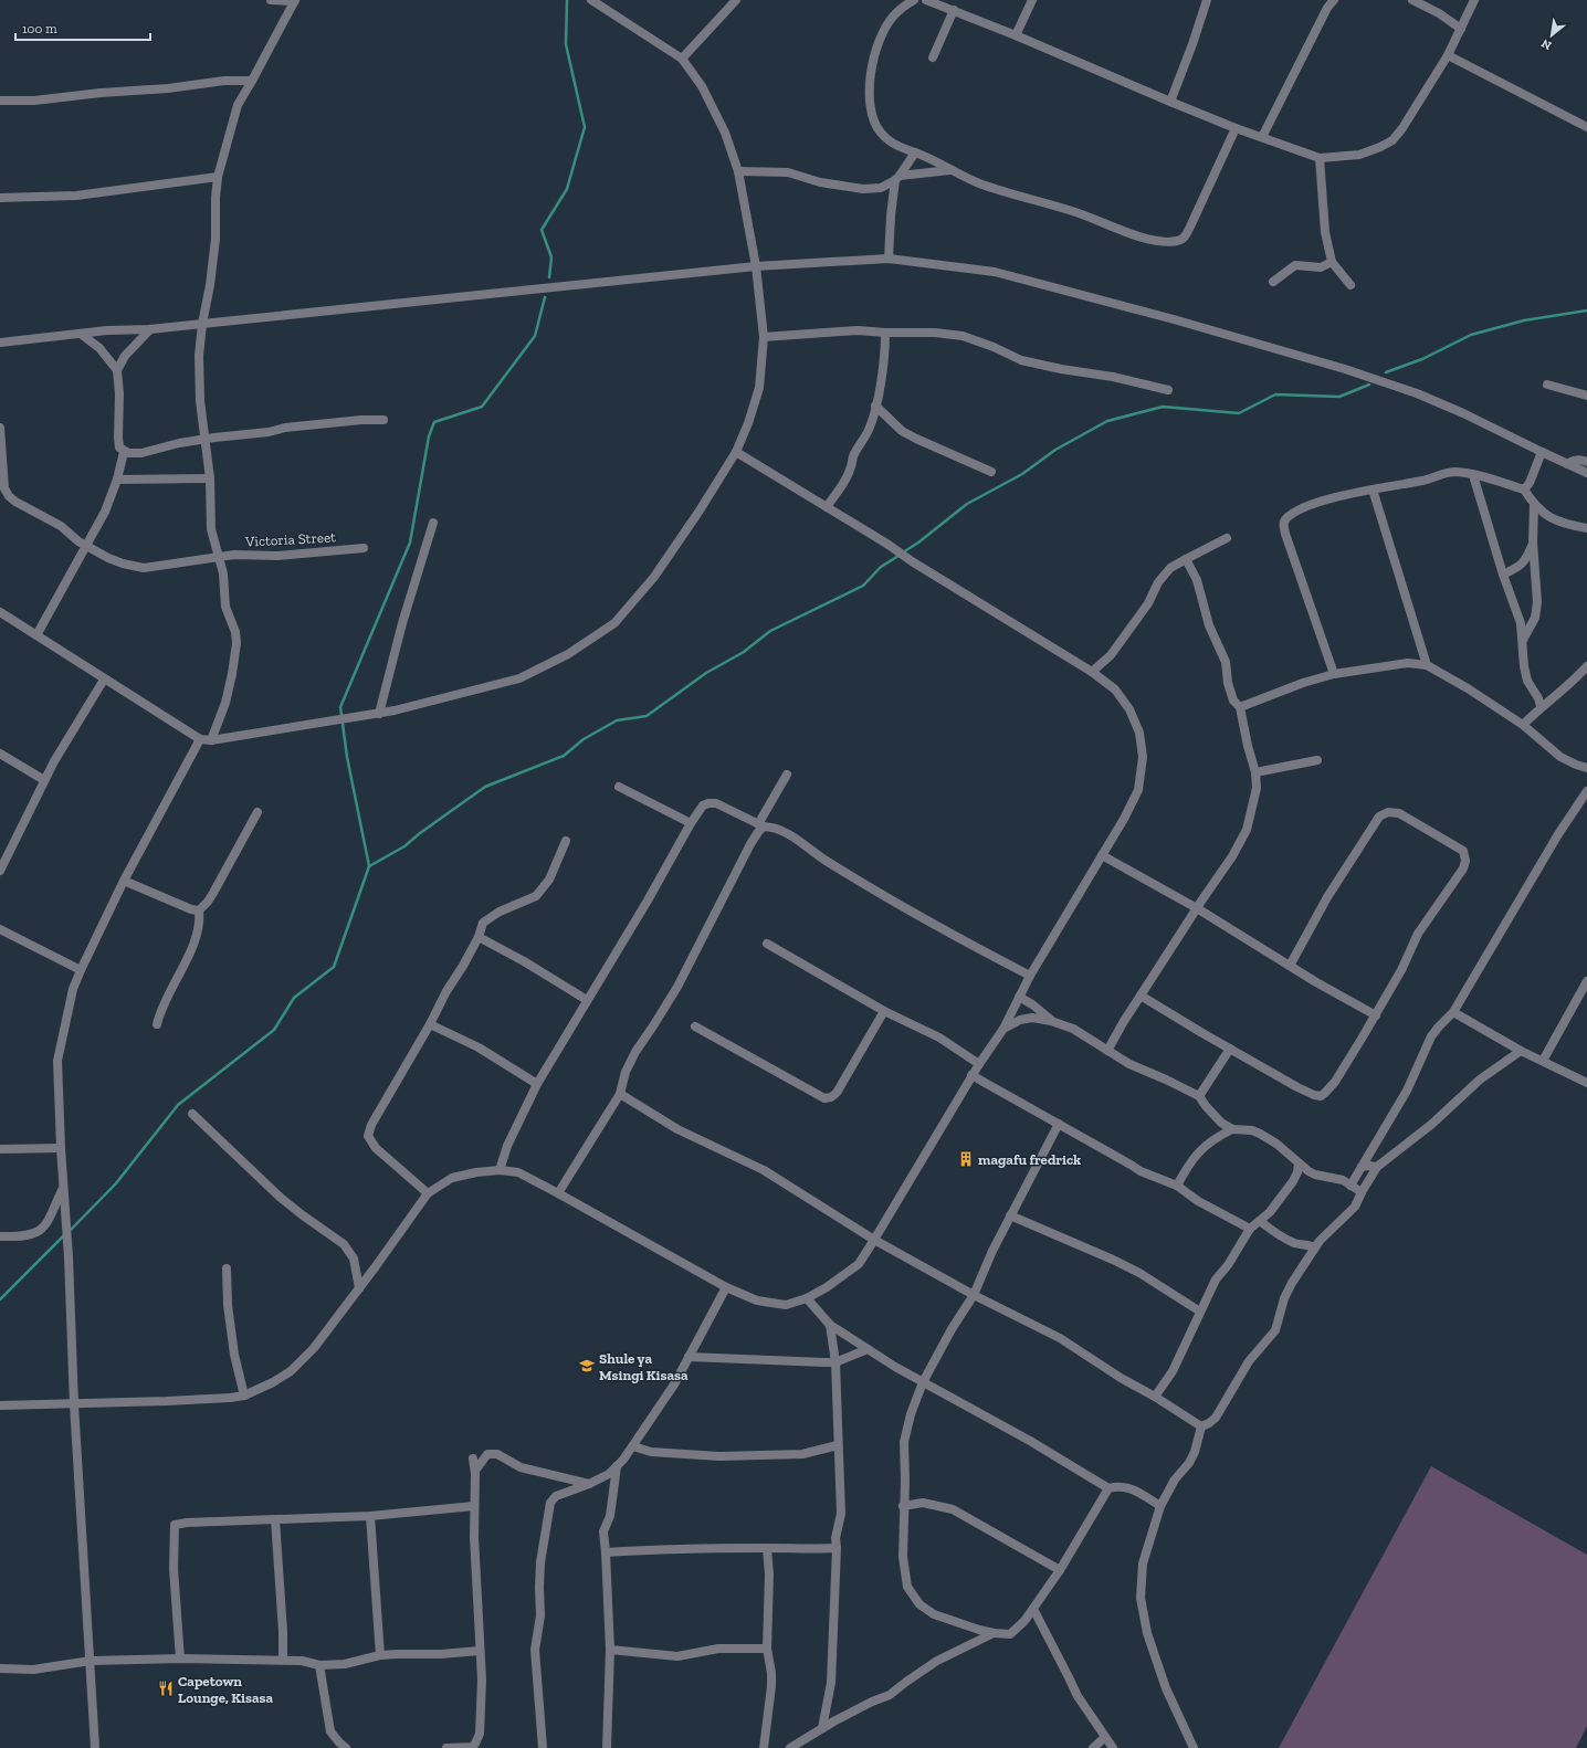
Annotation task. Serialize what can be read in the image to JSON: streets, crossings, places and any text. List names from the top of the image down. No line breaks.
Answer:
{"streets":{"street":["Victoria Street"]},"places":{"building":["magafu fredrick"],"school or university":["Shule ya Msingi Kisasa"],"restaurant":["Capetown Lounge, Kisasa"]},"scale_bar":"100 m","north":"bottom left"}
